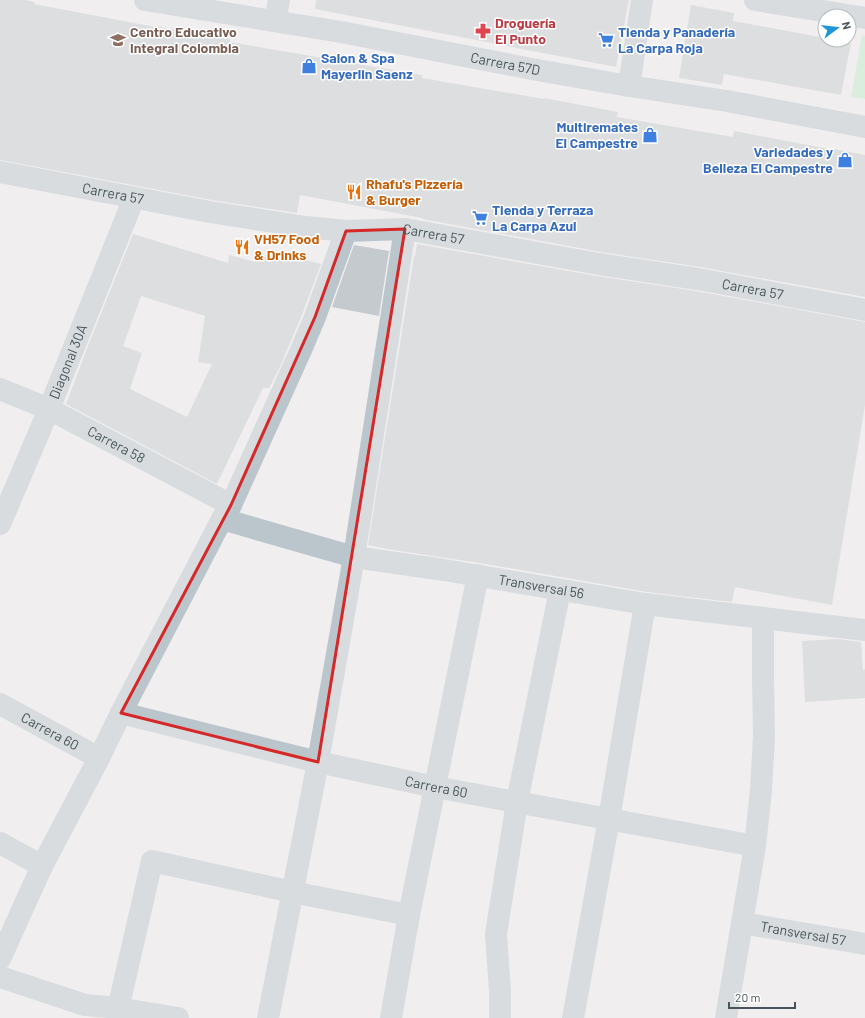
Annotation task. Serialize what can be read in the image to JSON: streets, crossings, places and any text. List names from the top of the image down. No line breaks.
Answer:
{"streets":{"street":["Carrera 57D","Carrera 57","Diagonal 30A","Carrera 58","Transversal 56","Carrera 60","Transversal 57"]},"crossings":[["Carrera 57","Diagonal 30A"],["Diagonal 30A","Carrera 58"],["Carrera 58","Transversal 56"]],"places":{"pharmacy":["Droguería El Punto"],"school or university":["Centro Educativo Integral Colombia"],"supermarket":["Tienda y Panadería La Carpa Roja","Tienda y Terraza La Carpa Azul"],"shop":["Salon & Spa Mayerlin Saenz","Multiremates El Campestre","Variedades y Belleza El Campestre"],"restaurant":["Rhafu's Pizzería & Burger","VH57 Food & Drinks"]},"scale_bar":"20 m","north":"right"}
